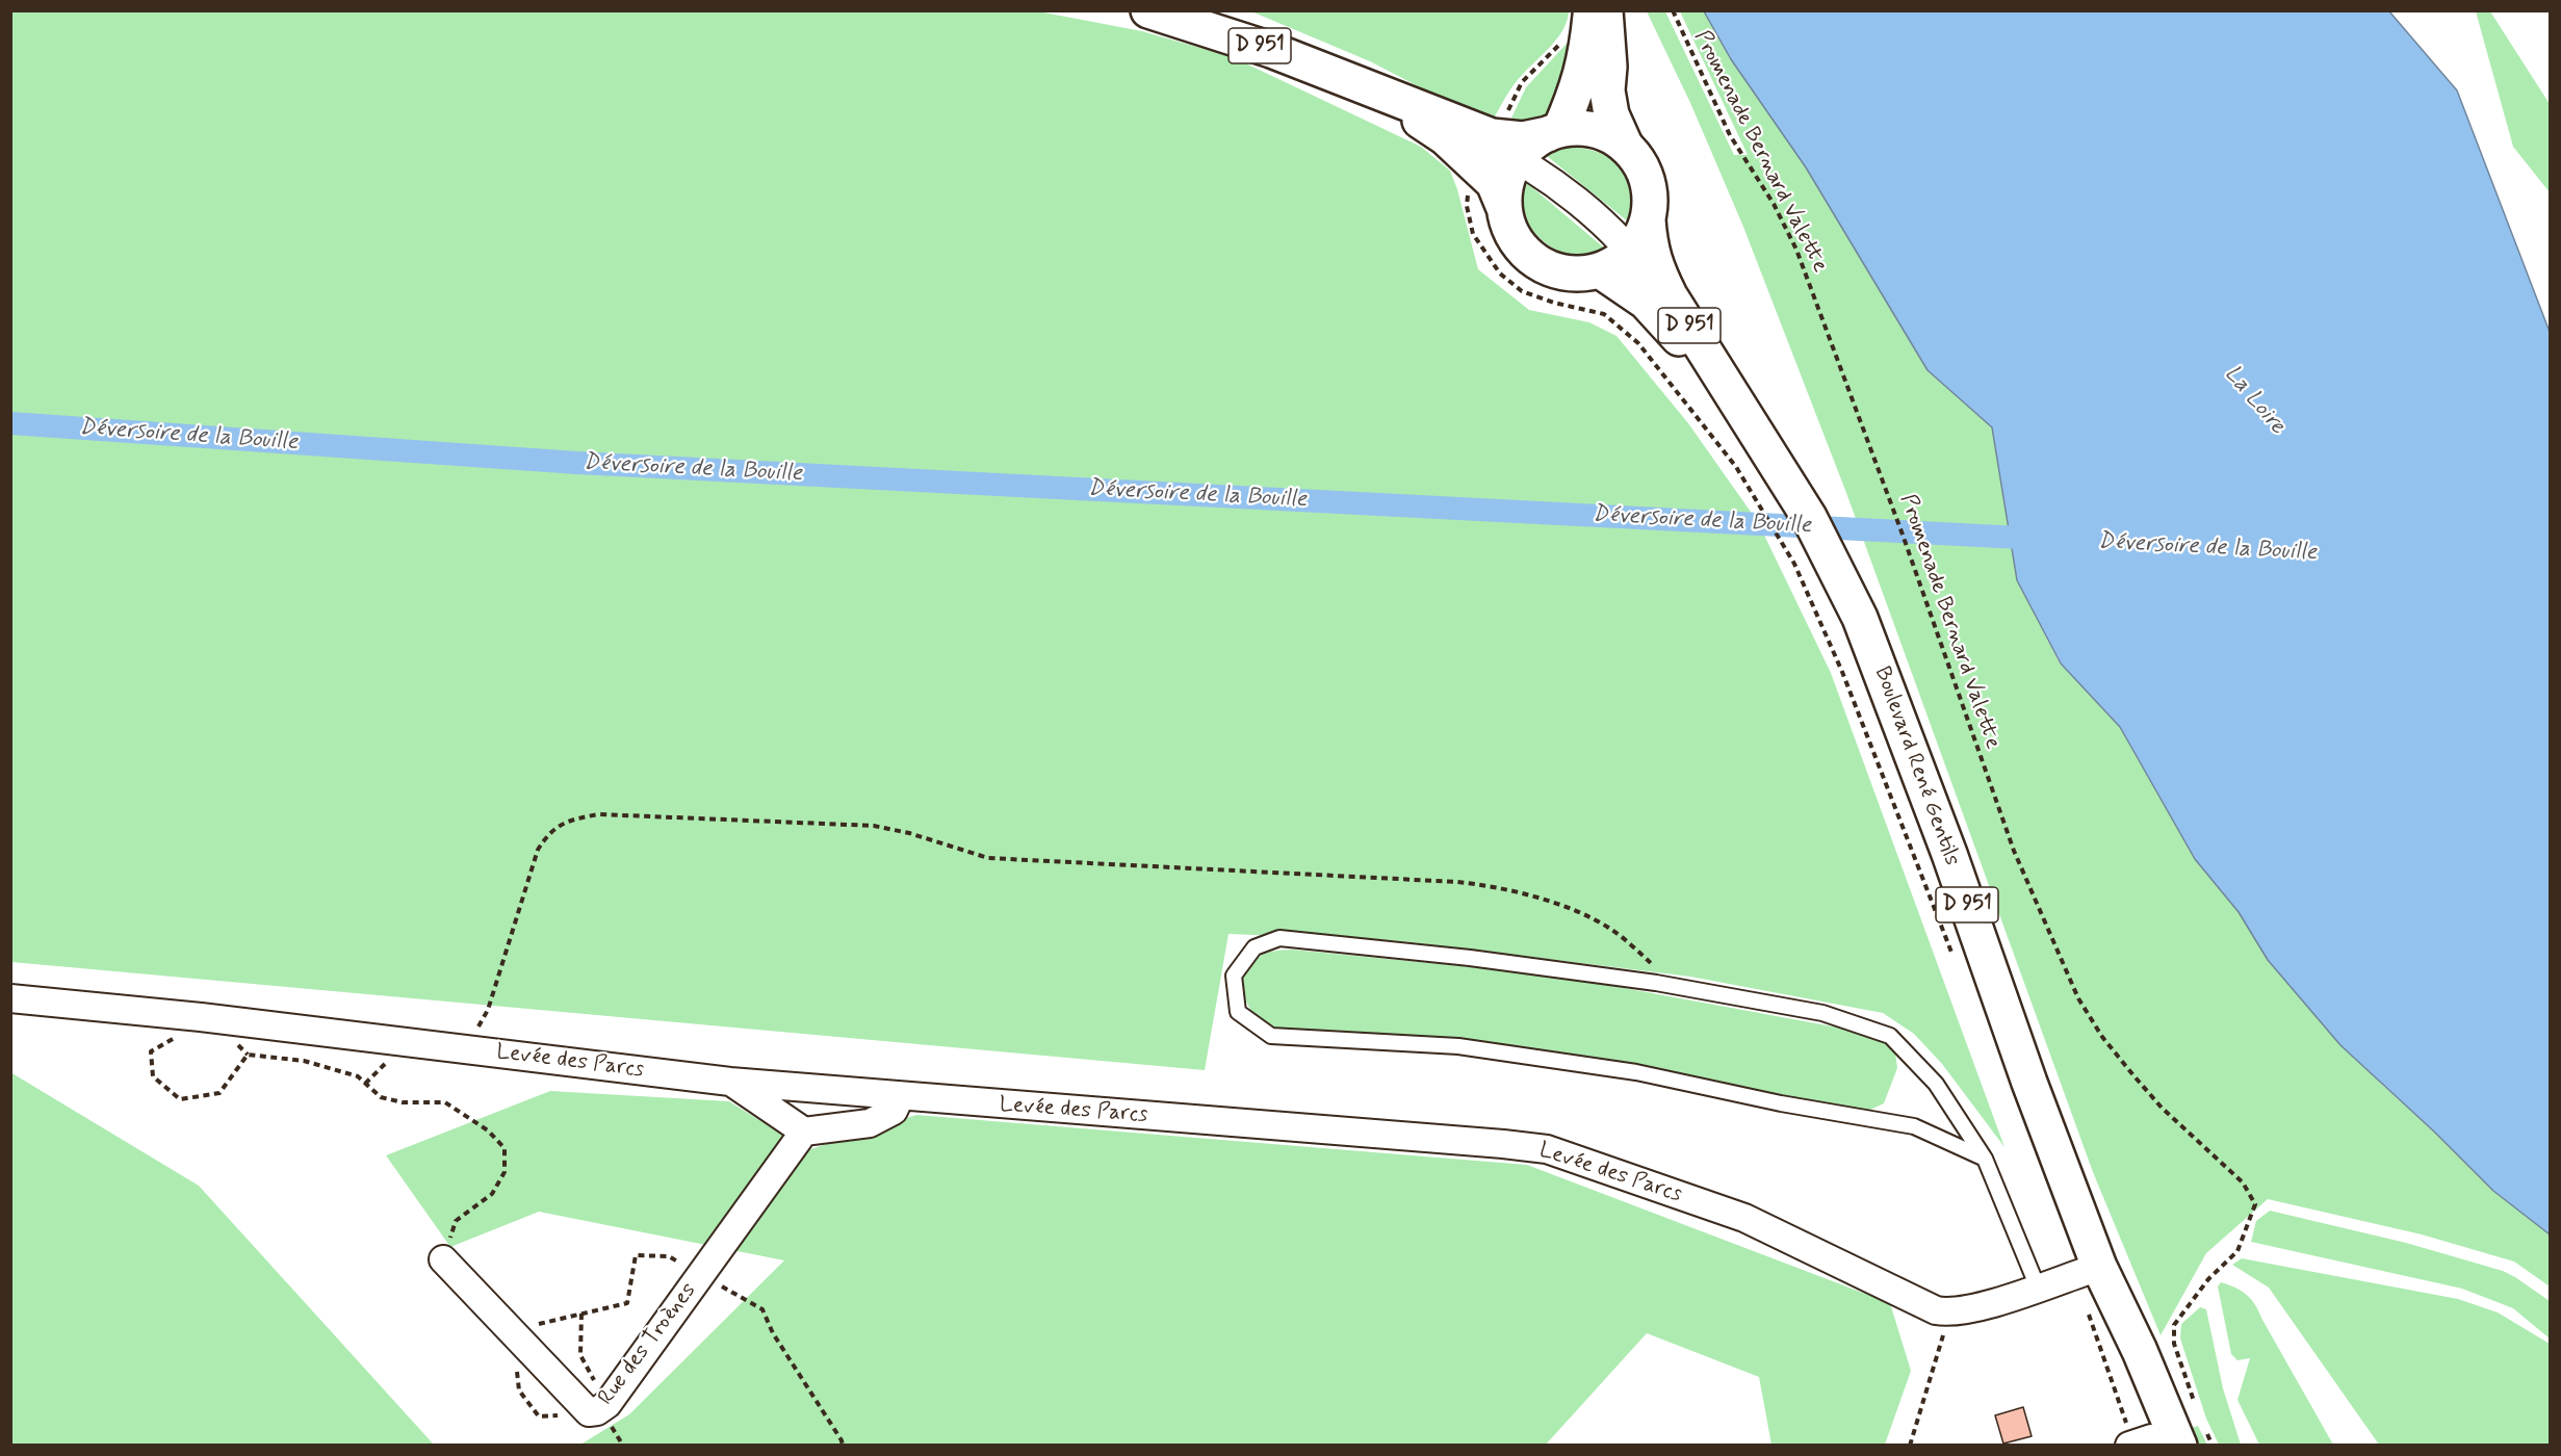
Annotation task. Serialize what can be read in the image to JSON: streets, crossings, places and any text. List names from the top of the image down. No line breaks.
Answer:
{"streets":{"main road":["D 951","Boulevard René Gentils"],"street":["Levée des Parcs","Rue des Troènes"],"path":["Promenade Bernard Valette"]},"crossings":[["Boulevard René Gentils","Levée des Parcs"]],"water":["La Loire","Déversoire de la Bouille"]}
